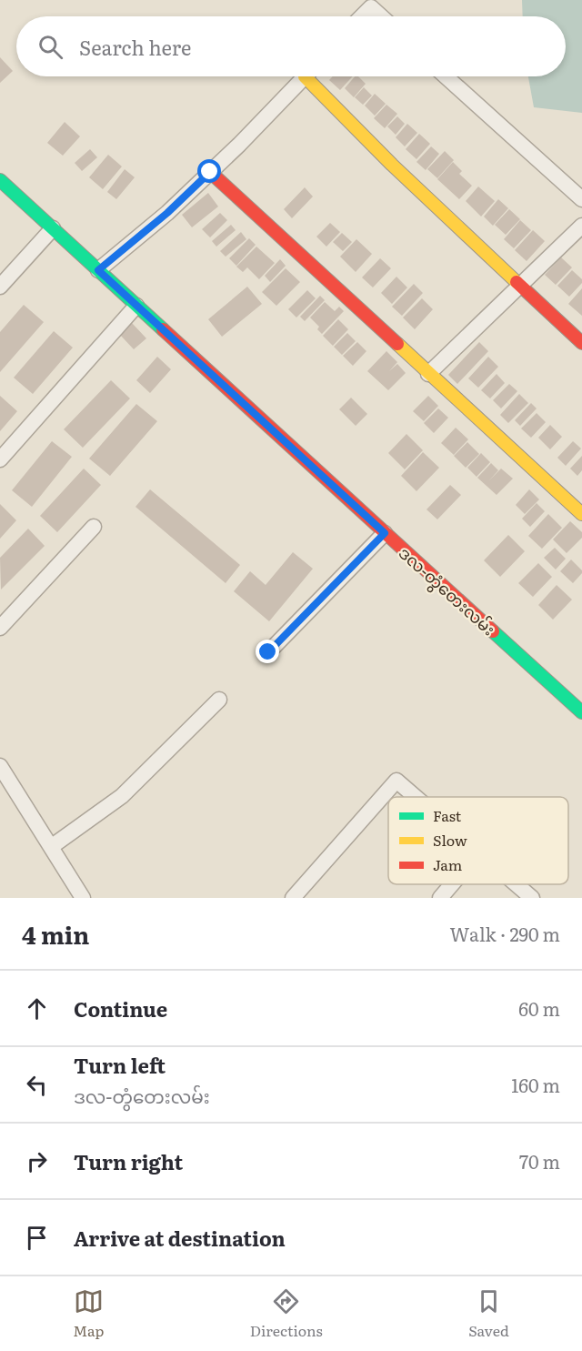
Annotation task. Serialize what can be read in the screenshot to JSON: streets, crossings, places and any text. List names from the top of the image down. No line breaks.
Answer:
{"streets":{"street":["ဒလ-တွံတေးလမ်း"]},"legend":["Fast","Slow","Jam"],"page":{"search":"Search here","heading":["4 min","Walk · 290 m"],"list":[["Continue","60 m"],["Turn left","ဒလ-တွံတေးလမ်း","160 m"],["Turn right","70 m"],"Arrive at destination"],"nav":["Map","Directions","Saved"]}}
